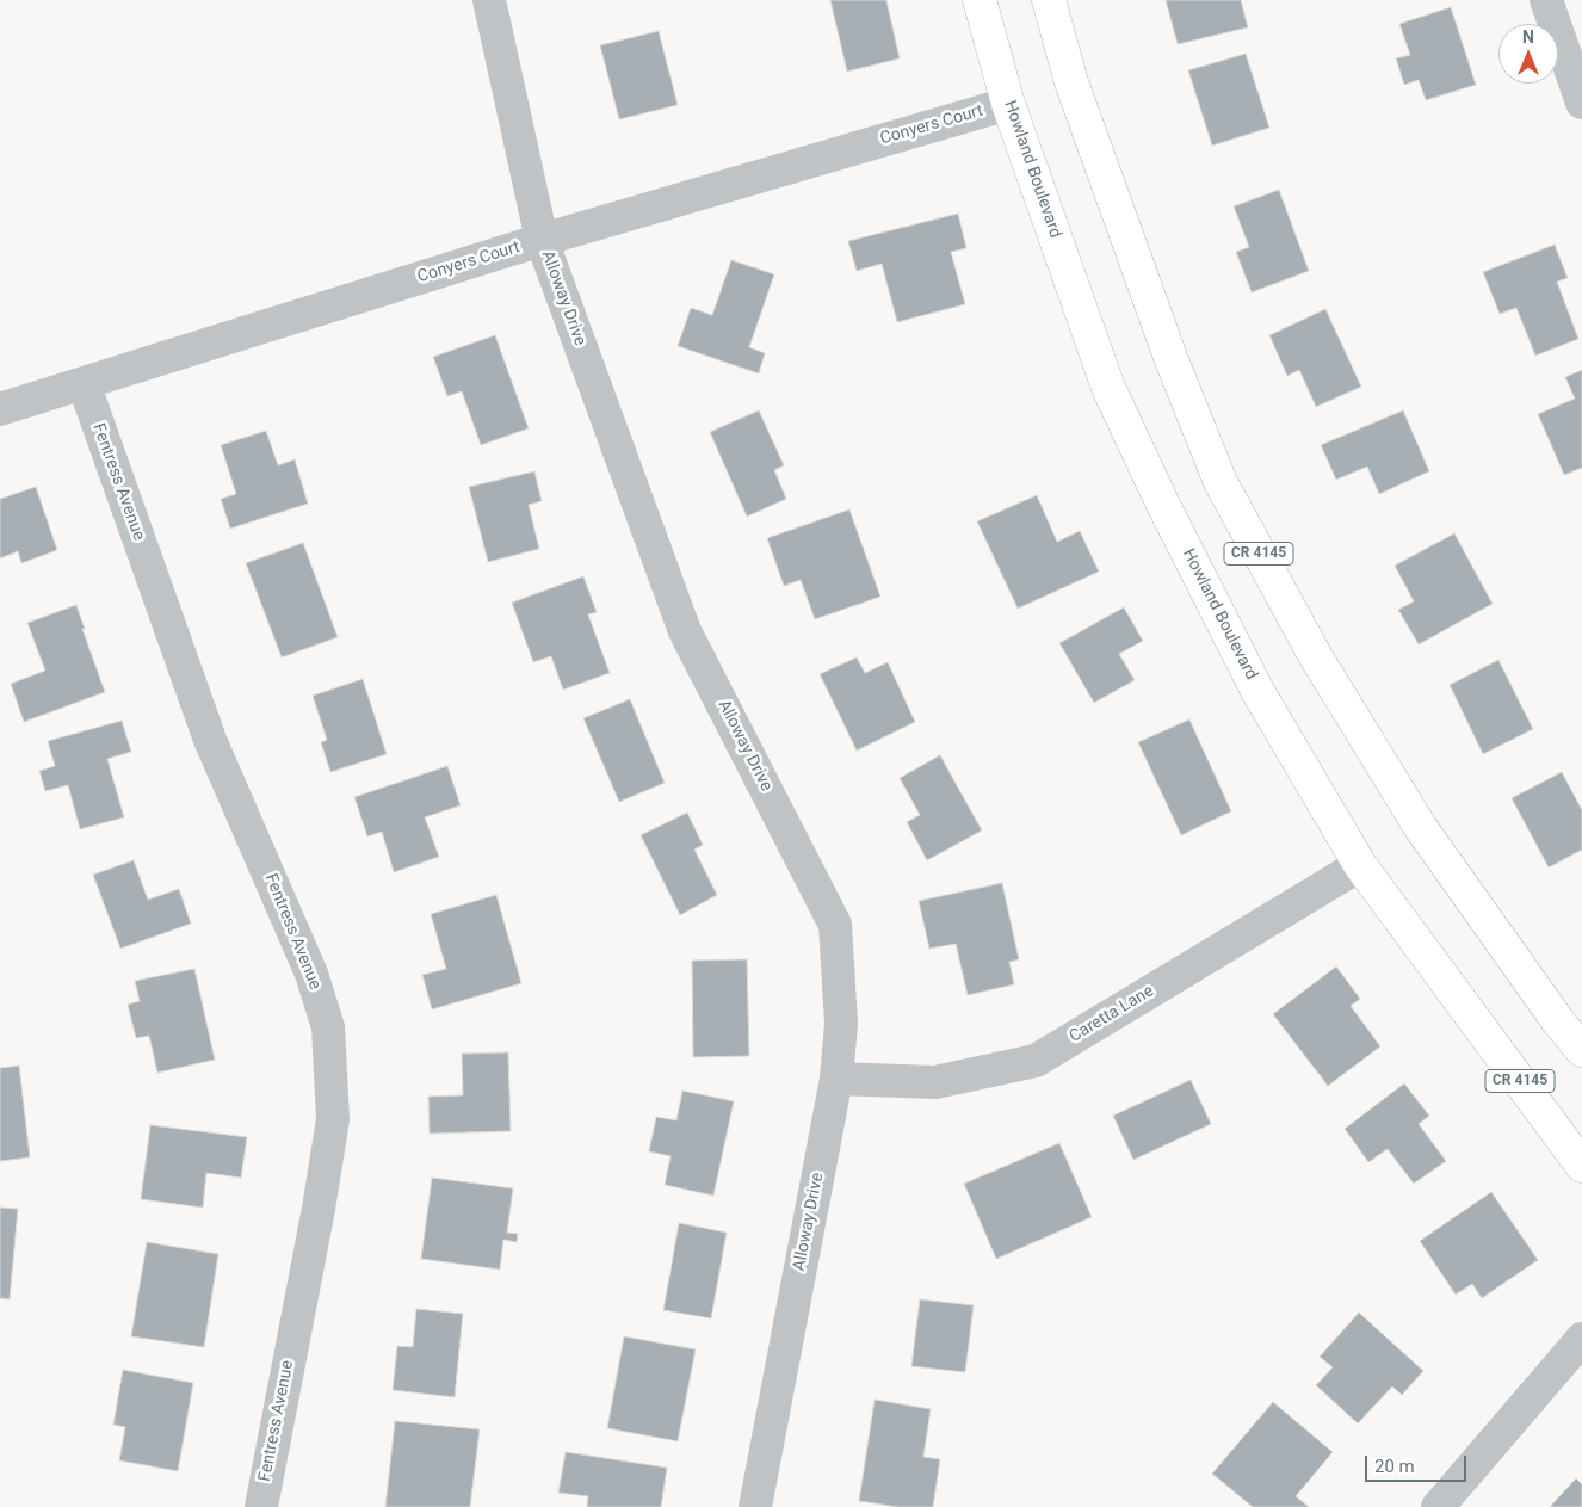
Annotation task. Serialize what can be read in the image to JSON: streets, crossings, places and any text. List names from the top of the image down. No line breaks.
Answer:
{"streets":{"main road":["Howland Boulevard","CR 4145"],"street":["Conyers Court","Alloway Drive","Fentress Avenue","Caretta Lane"]},"crossings":[["Conyers Court","Howland Boulevard"],["Conyers Court","Alloway Drive"],["Conyers Court","Fentress Avenue"],["Howland Boulevard","Caretta Lane"],["Alloway Drive","Caretta Lane"]],"scale_bar":"20 m","north":"top"}
